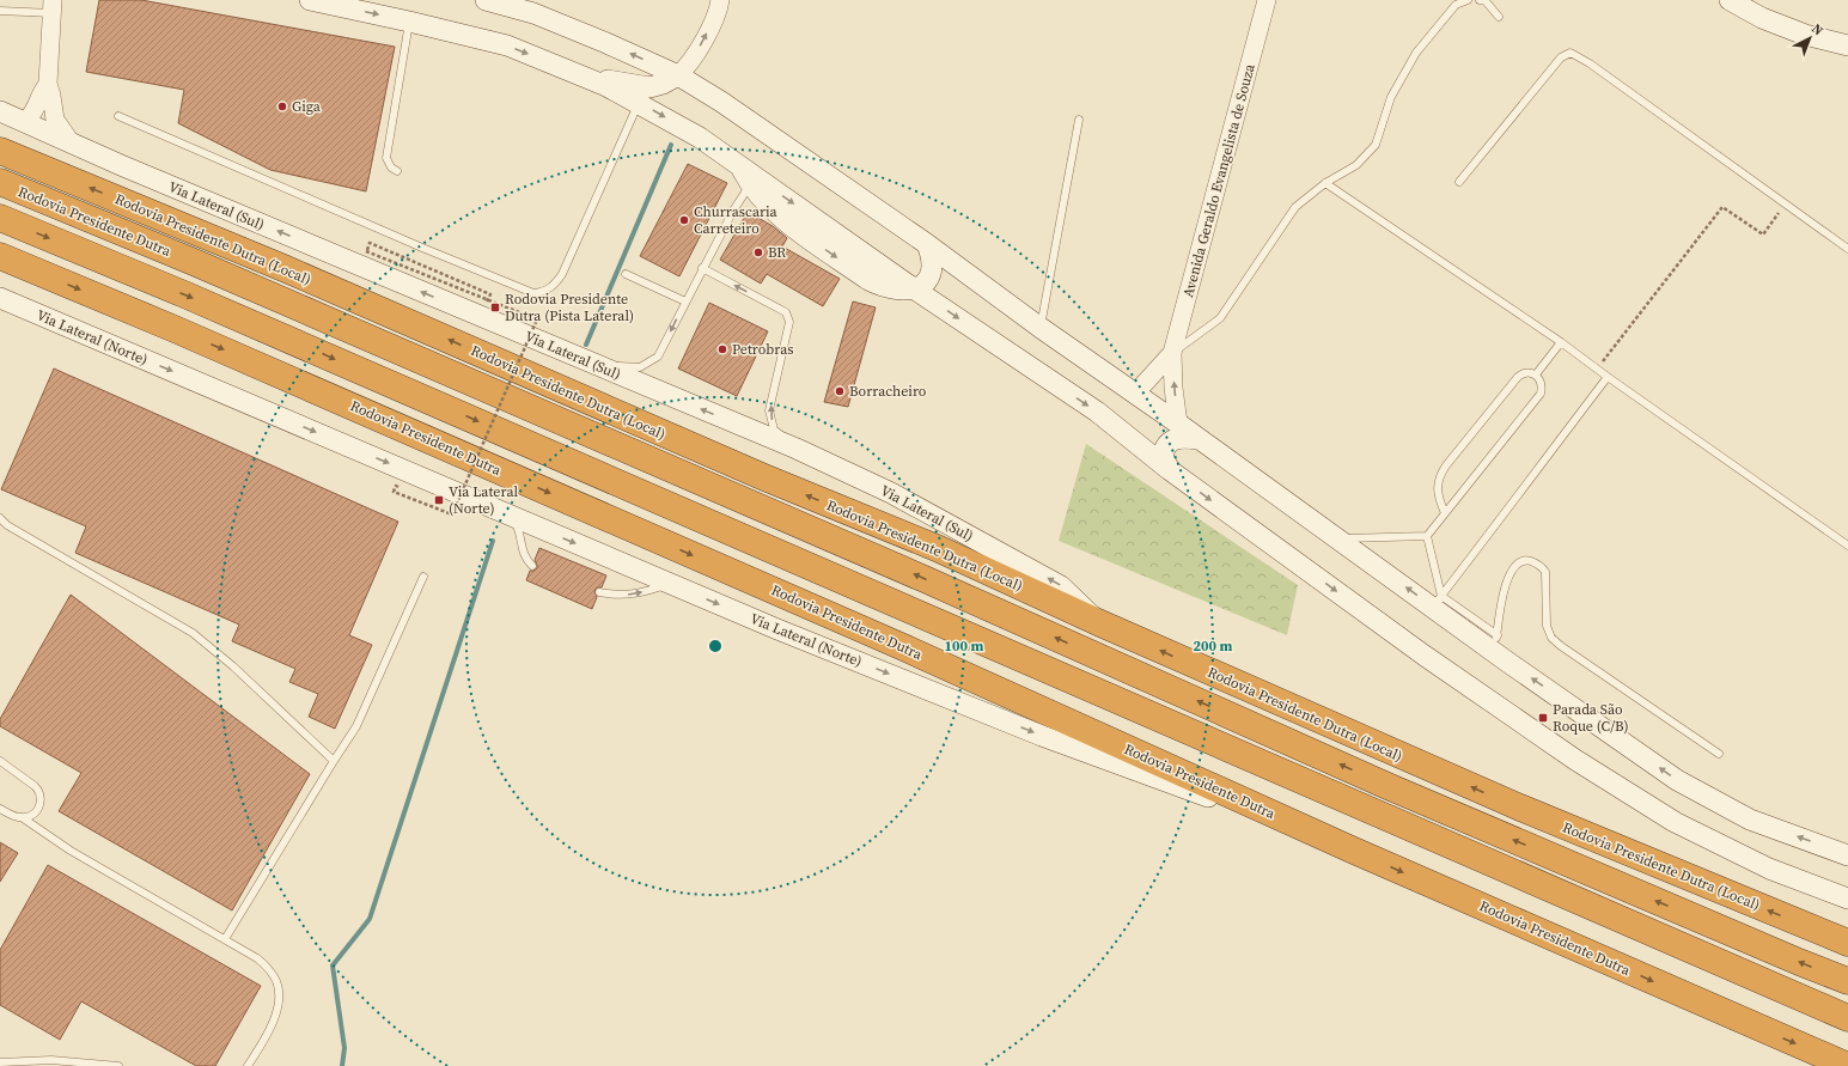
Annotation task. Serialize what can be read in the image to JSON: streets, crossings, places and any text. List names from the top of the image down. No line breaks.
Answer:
{"streets":{"highway":["Rodovia Presidente Dutra","Rodovia Presidente Dutra (Local)"],"main road":["Via Lateral (Sul)","Via Lateral (Norte)"],"street":["Avenida Geraldo Evangelista de Souza"]},"crossings":[["Via Lateral (Sul)","Rodovia Presidente Dutra (Local)"],["Rodovia Presidente Dutra","Via Lateral (Norte)"]],"one_way":["Via Lateral (Sul)","Via Lateral (Norte)"],"places":{"other":["Giga","Churrascaria Carreteiro","BR","Petrobras","Borracheiro"],"transit":["Rodovia Presidente Dutra (Pista Lateral)","Via Lateral (Norte)","Parada São Roque (C/B)"]},"north":"top right","rings":["100 m","200 m"]}
